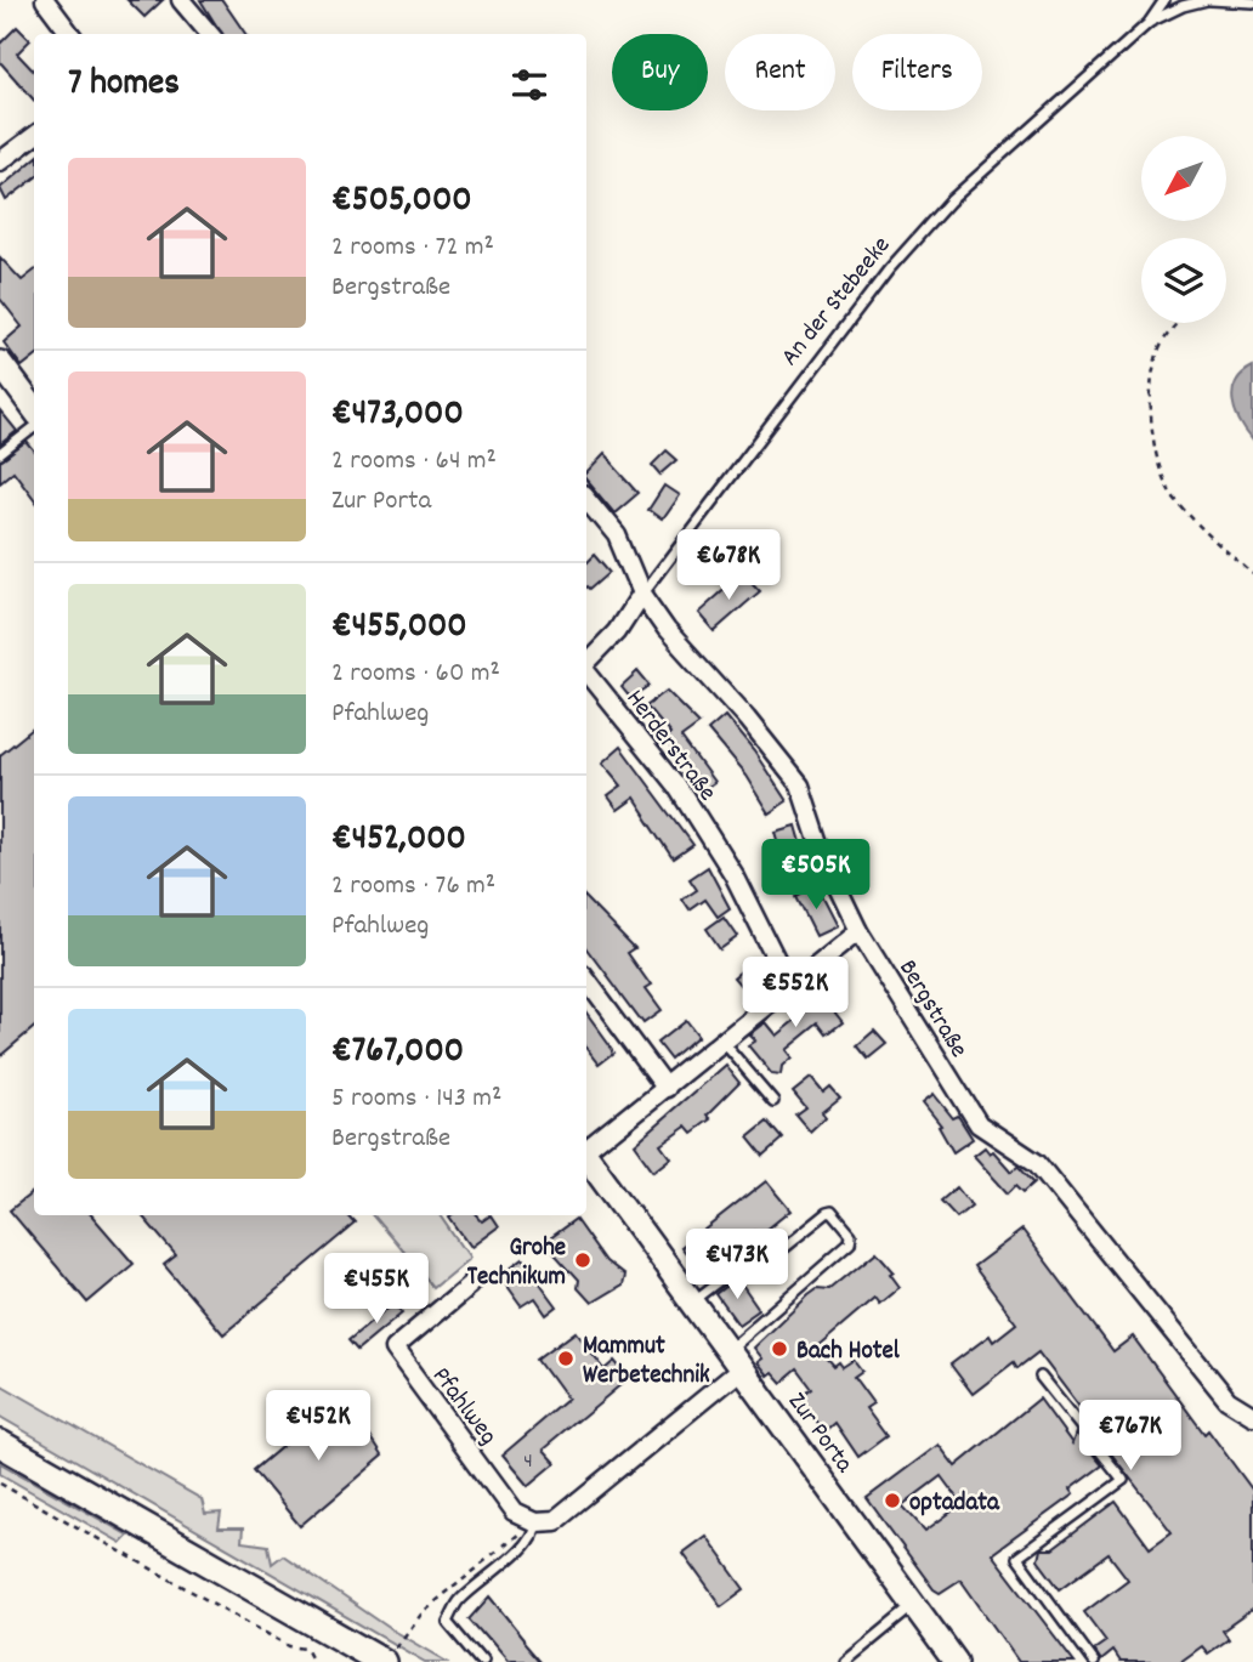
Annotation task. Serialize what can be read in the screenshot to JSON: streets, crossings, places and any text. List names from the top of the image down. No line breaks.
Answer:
{"streets":{"main road":["Zur Porta"],"street":["An der Stebeeke","Herderstraße","Bergstraße","Pfahlweg"]},"crossings":[["An der Stebeeke","Bergstraße"]],"places":["Grohe Technikum","Bach Hotel","Mammut Werbetechnik","optadata"],"house_numbers":["4"],"north":"bottom left","page":{"chip":["Buy","Rent","Filters"],"heading":"7 homes","list":[{"name":"€505,000","note":"2 rooms · 72 m² · Bergstraße"},{"name":"€473,000","note":"2 rooms · 64 m² · Zur Porta"},{"name":"€455,000","note":"2 rooms · 60 m² · Pfahlweg"},{"name":"€452,000","note":"2 rooms · 76 m² · Pfahlweg"},{"name":"€767,000","note":"5 rooms · 143 m² · Bergstraße"}],"price":["€678K","€505K","€552K","€473K","€455K","€452K","€767K"]}}
